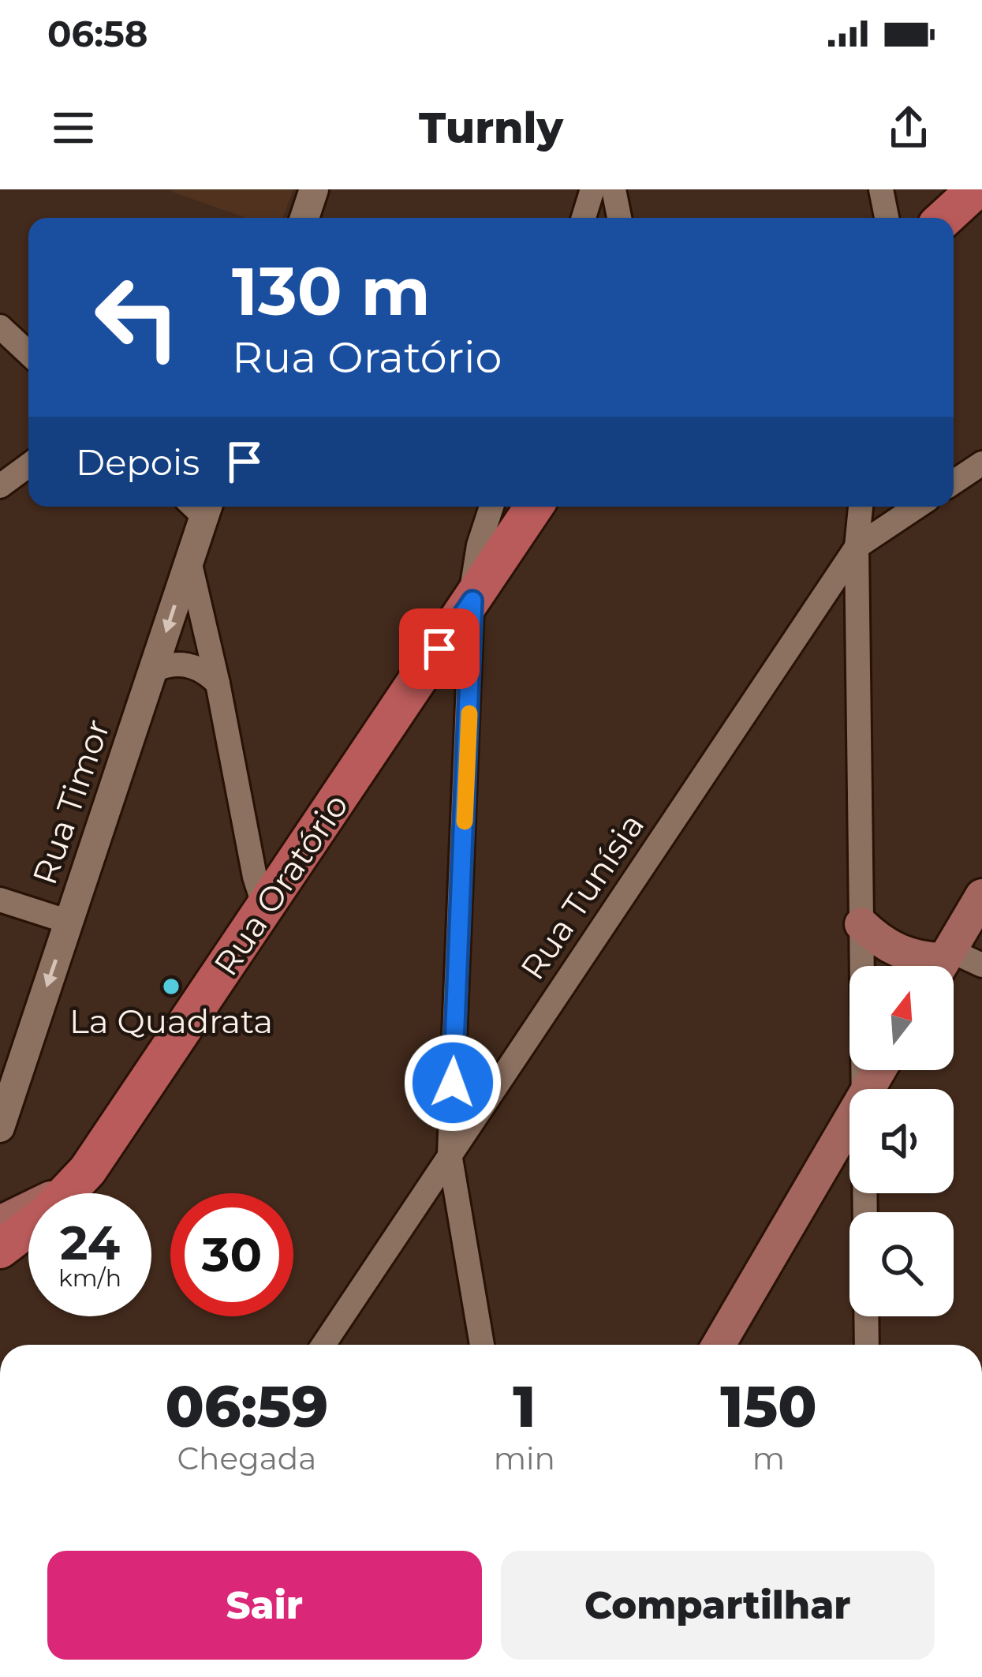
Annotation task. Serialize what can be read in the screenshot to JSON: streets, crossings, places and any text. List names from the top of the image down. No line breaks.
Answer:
{"streets":{"main road":["Rua Oratório"],"street":["Rua Timor","Rua Tunísia"]},"one_way":["Rua Timor"],"places":["La Quadrata"],"north":"top","page":{"status":"06:58","header":"Turnly","turn":["130 m","Rua Oratório"],"then":"Depois","speed":"24 km/h","limit":"30","eta":["06:59","Chegada","1","min","150","m"],"buttons":["Sair","Compartilhar"]}}
